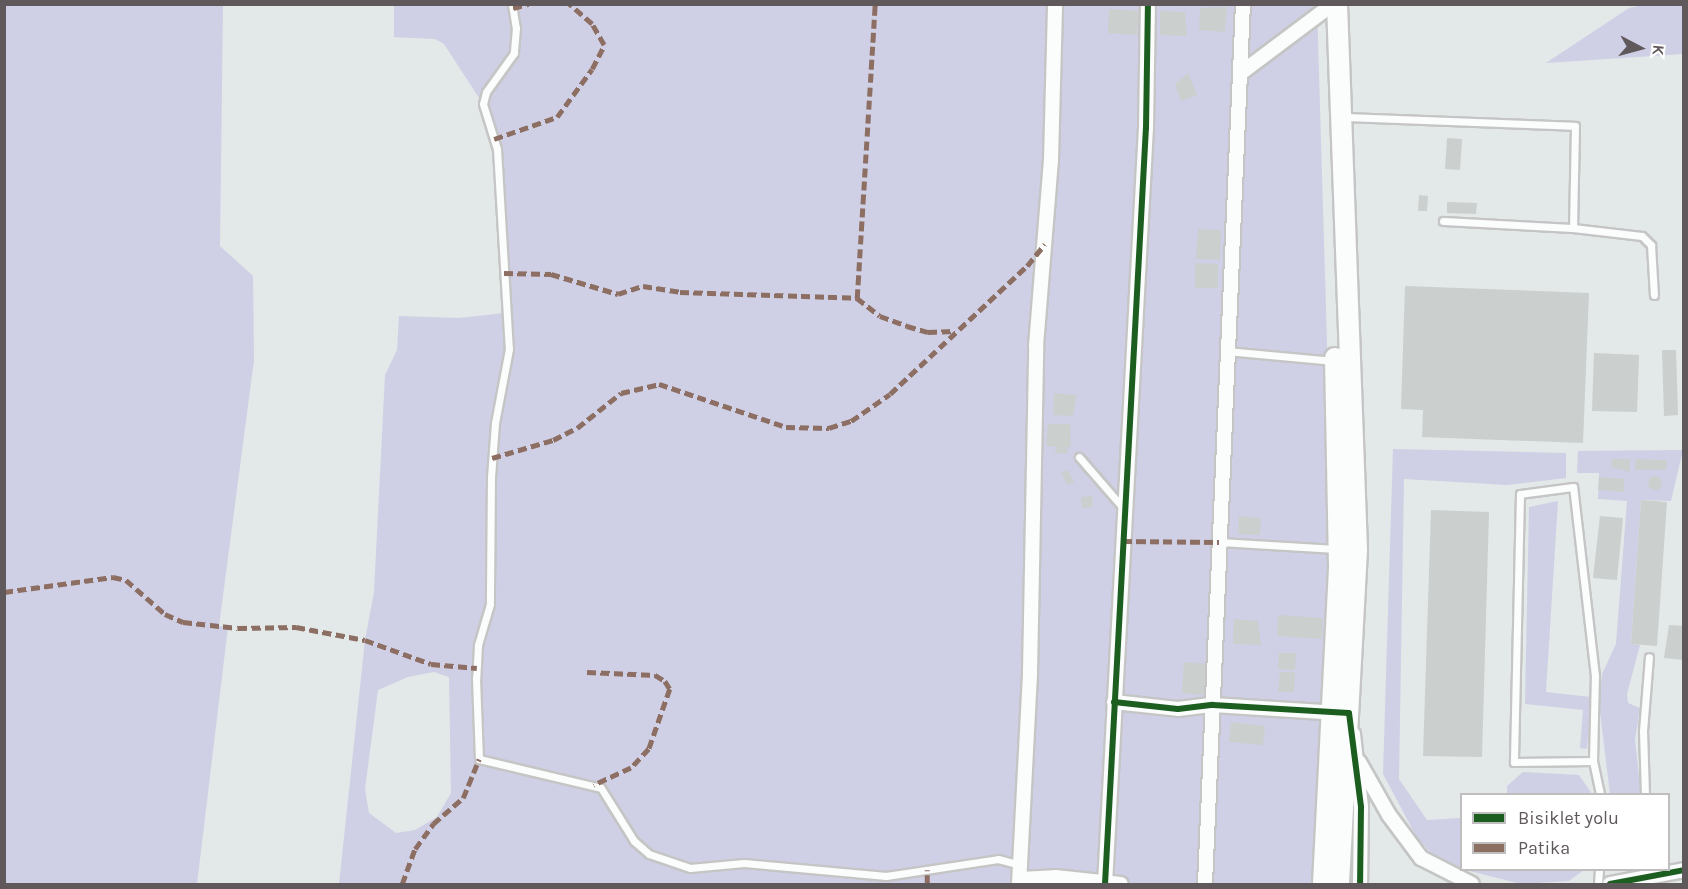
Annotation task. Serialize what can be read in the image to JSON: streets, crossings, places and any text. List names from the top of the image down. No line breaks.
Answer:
{"legend":["Bisiklet yolu","Patika"],"north":"right"}
